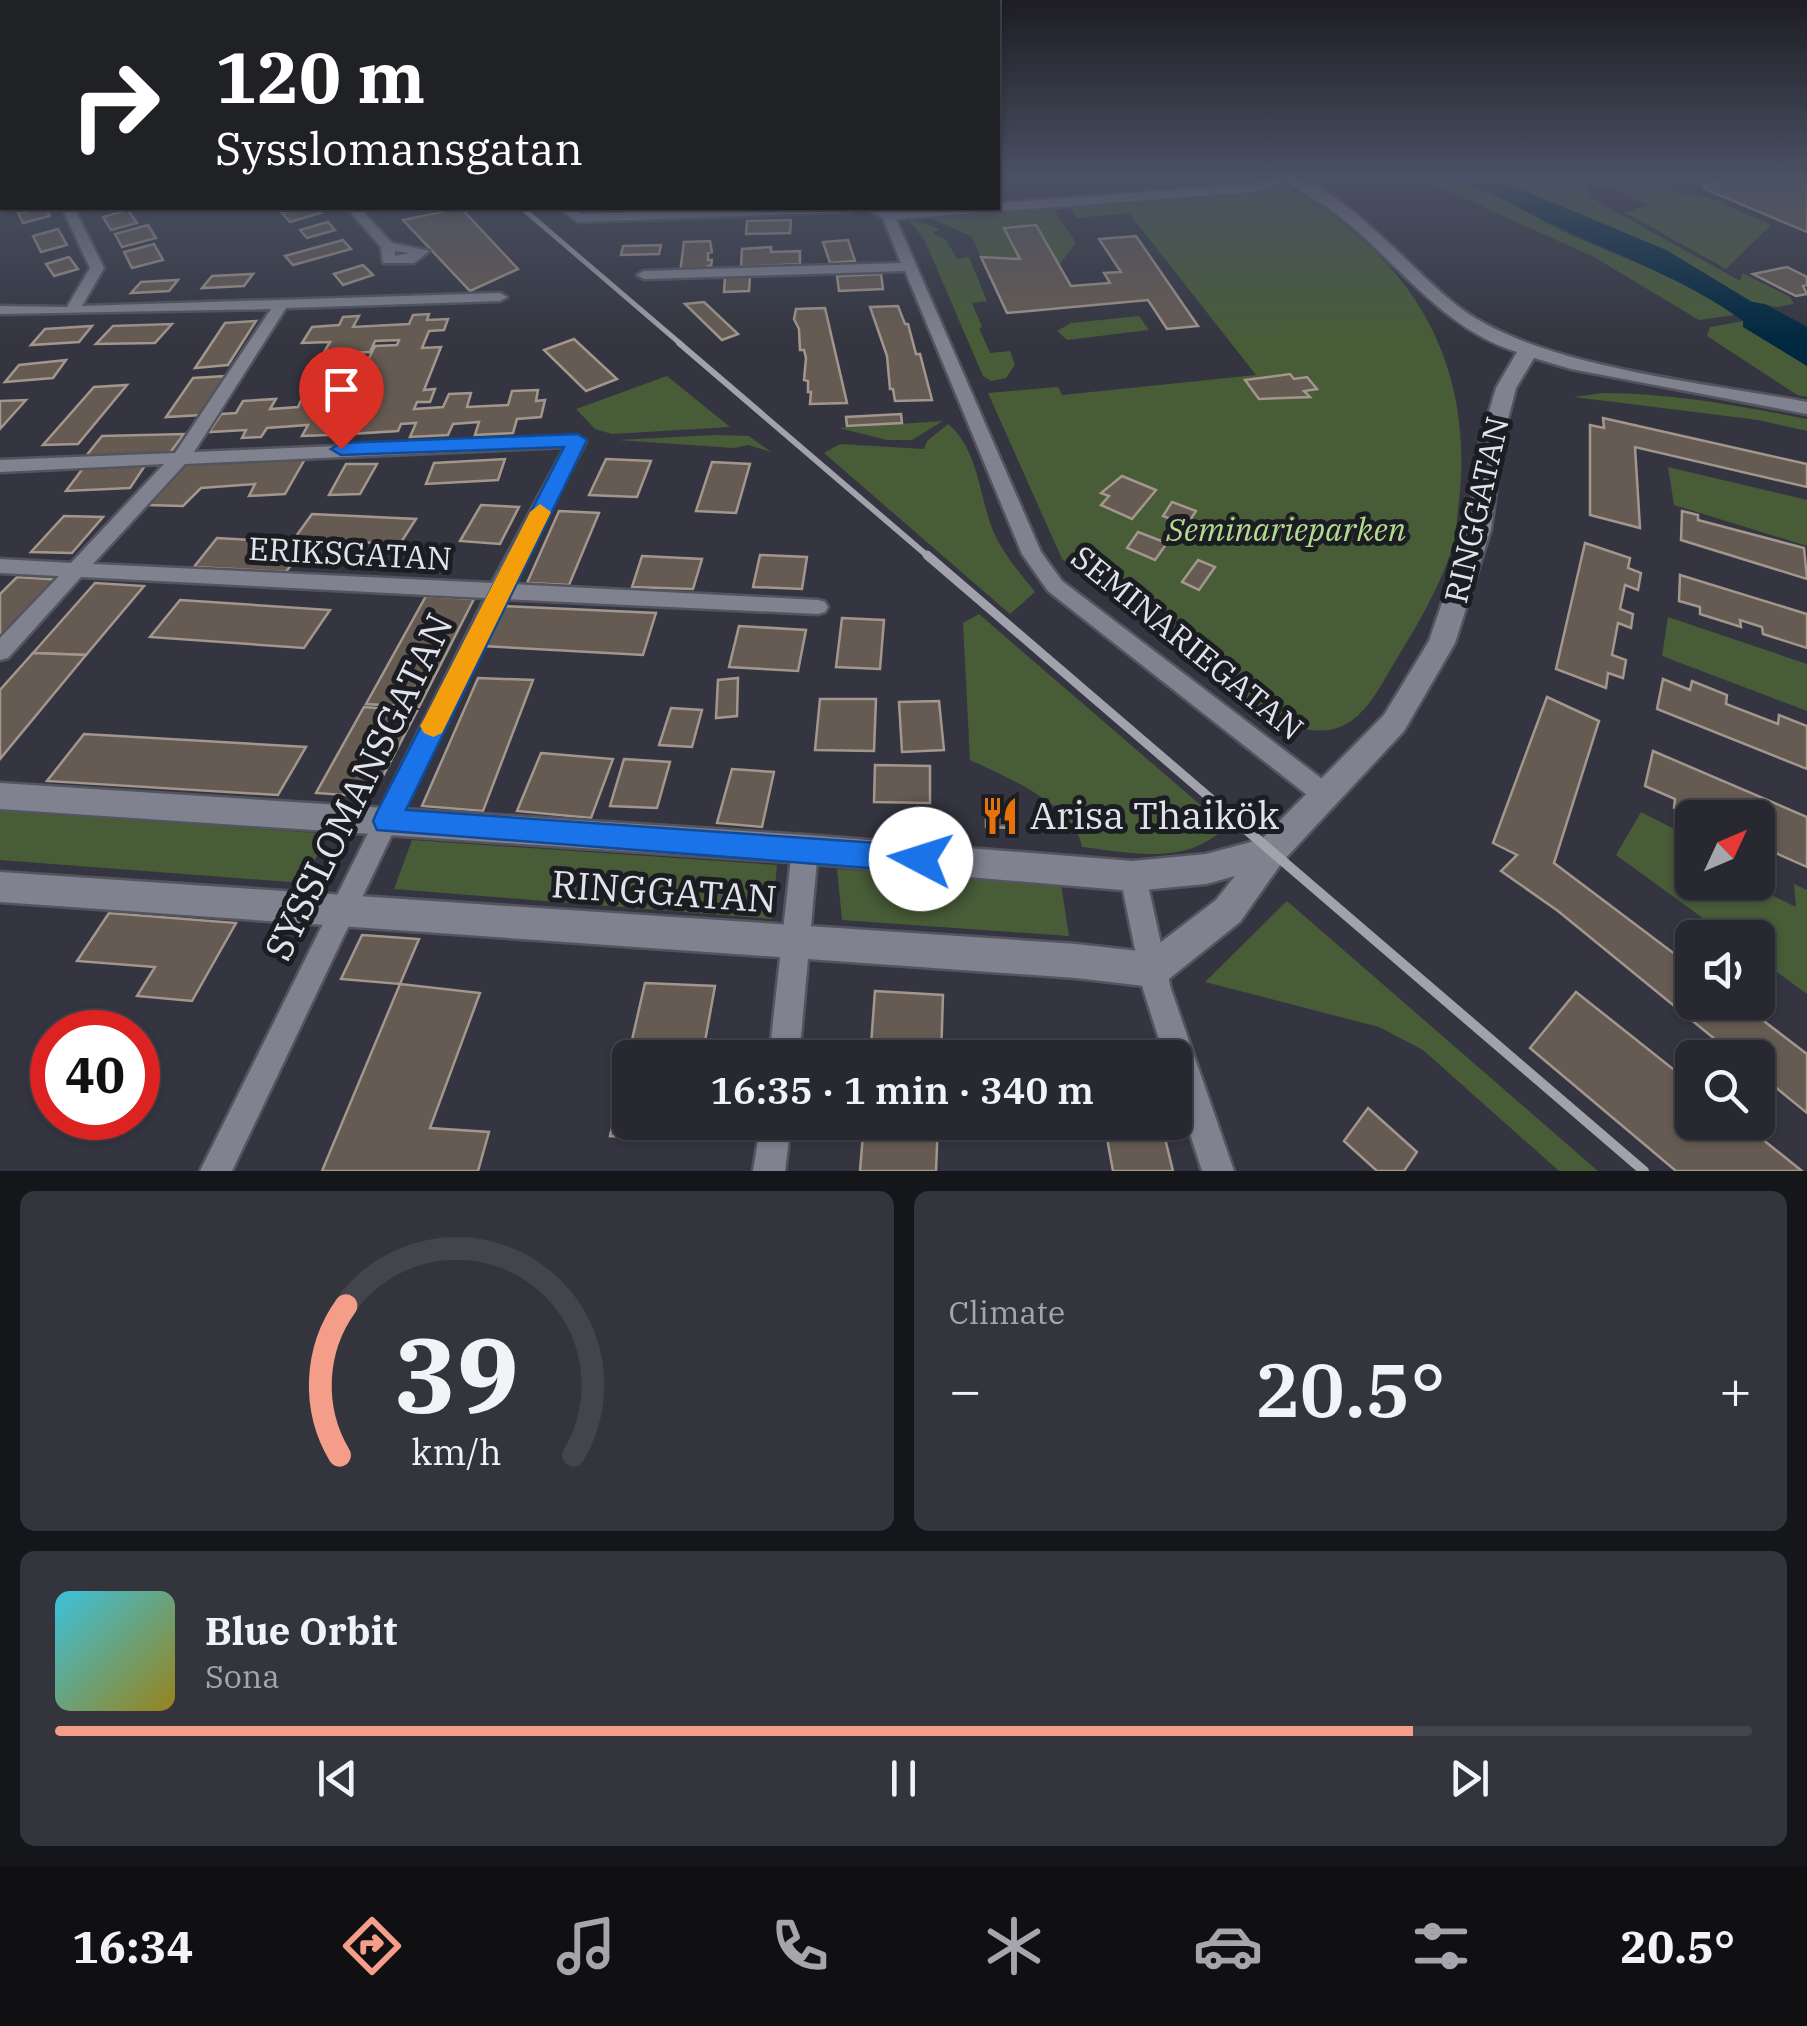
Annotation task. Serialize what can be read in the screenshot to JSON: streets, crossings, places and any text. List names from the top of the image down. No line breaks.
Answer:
{"streets":{"street":["RINGGATAN","ERIKSGATAN","SEMINARIEGATAN","SYSSLOMANSGATAN"]},"crossings":[["RINGGATAN","SEMINARIEGATAN"],["RINGGATAN","SYSSLOMANSGATAN"],["ERIKSGATAN","SYSSLOMANSGATAN"]],"parks":["Seminarieparken"],"places":{"restaurant":["Arisa Thaikök"]},"north":"top right","page":{"turn":["120 m","Sysslomansgatan"],"limit":"40","trip":"16:35 · 1 min · 340 m","tile":"Climate","heat":["−","20.5°","+"],"song":["Blue Orbit","Sona"],"tabs":["16:34","20.5°"],"gauge":["39","km/h"]}}
